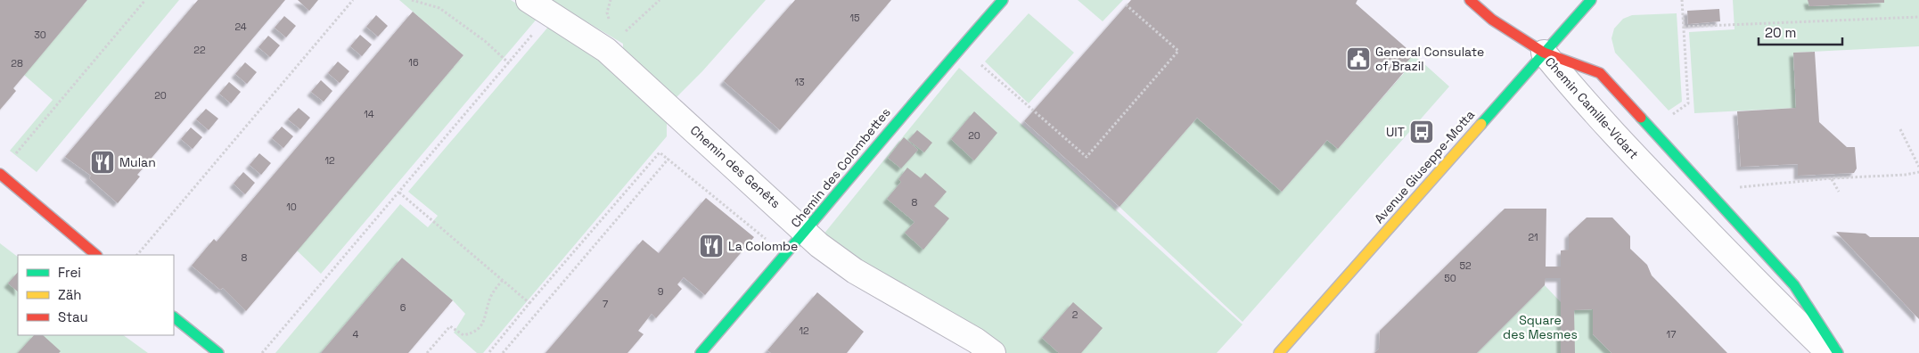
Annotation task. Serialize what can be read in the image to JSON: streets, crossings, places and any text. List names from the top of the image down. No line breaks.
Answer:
{"streets":{"street":["Chemin Camille-Vidart","Chemin des Genêts","Avenue Giuseppe-Motta","Chemin des Colombettes"]},"crossings":[["Chemin Camille-Vidart","Avenue Giuseppe-Motta"],["Chemin des Genêts","Chemin des Colombettes"]],"parks":["Square des Mesmes"],"places":{"public building":["General Consulate of Brazil"],"bus stop":["UIT"],"restaurant":["Mulan","La Colombe"]},"house_numbers":["15","24","30","22","16","28","13","20","14","20","12","8","10","21","8","52","50","9","7","6","2","12","4","17"],"legend":["Frei","Zäh","Stau"],"scale_bar":"20 m"}
